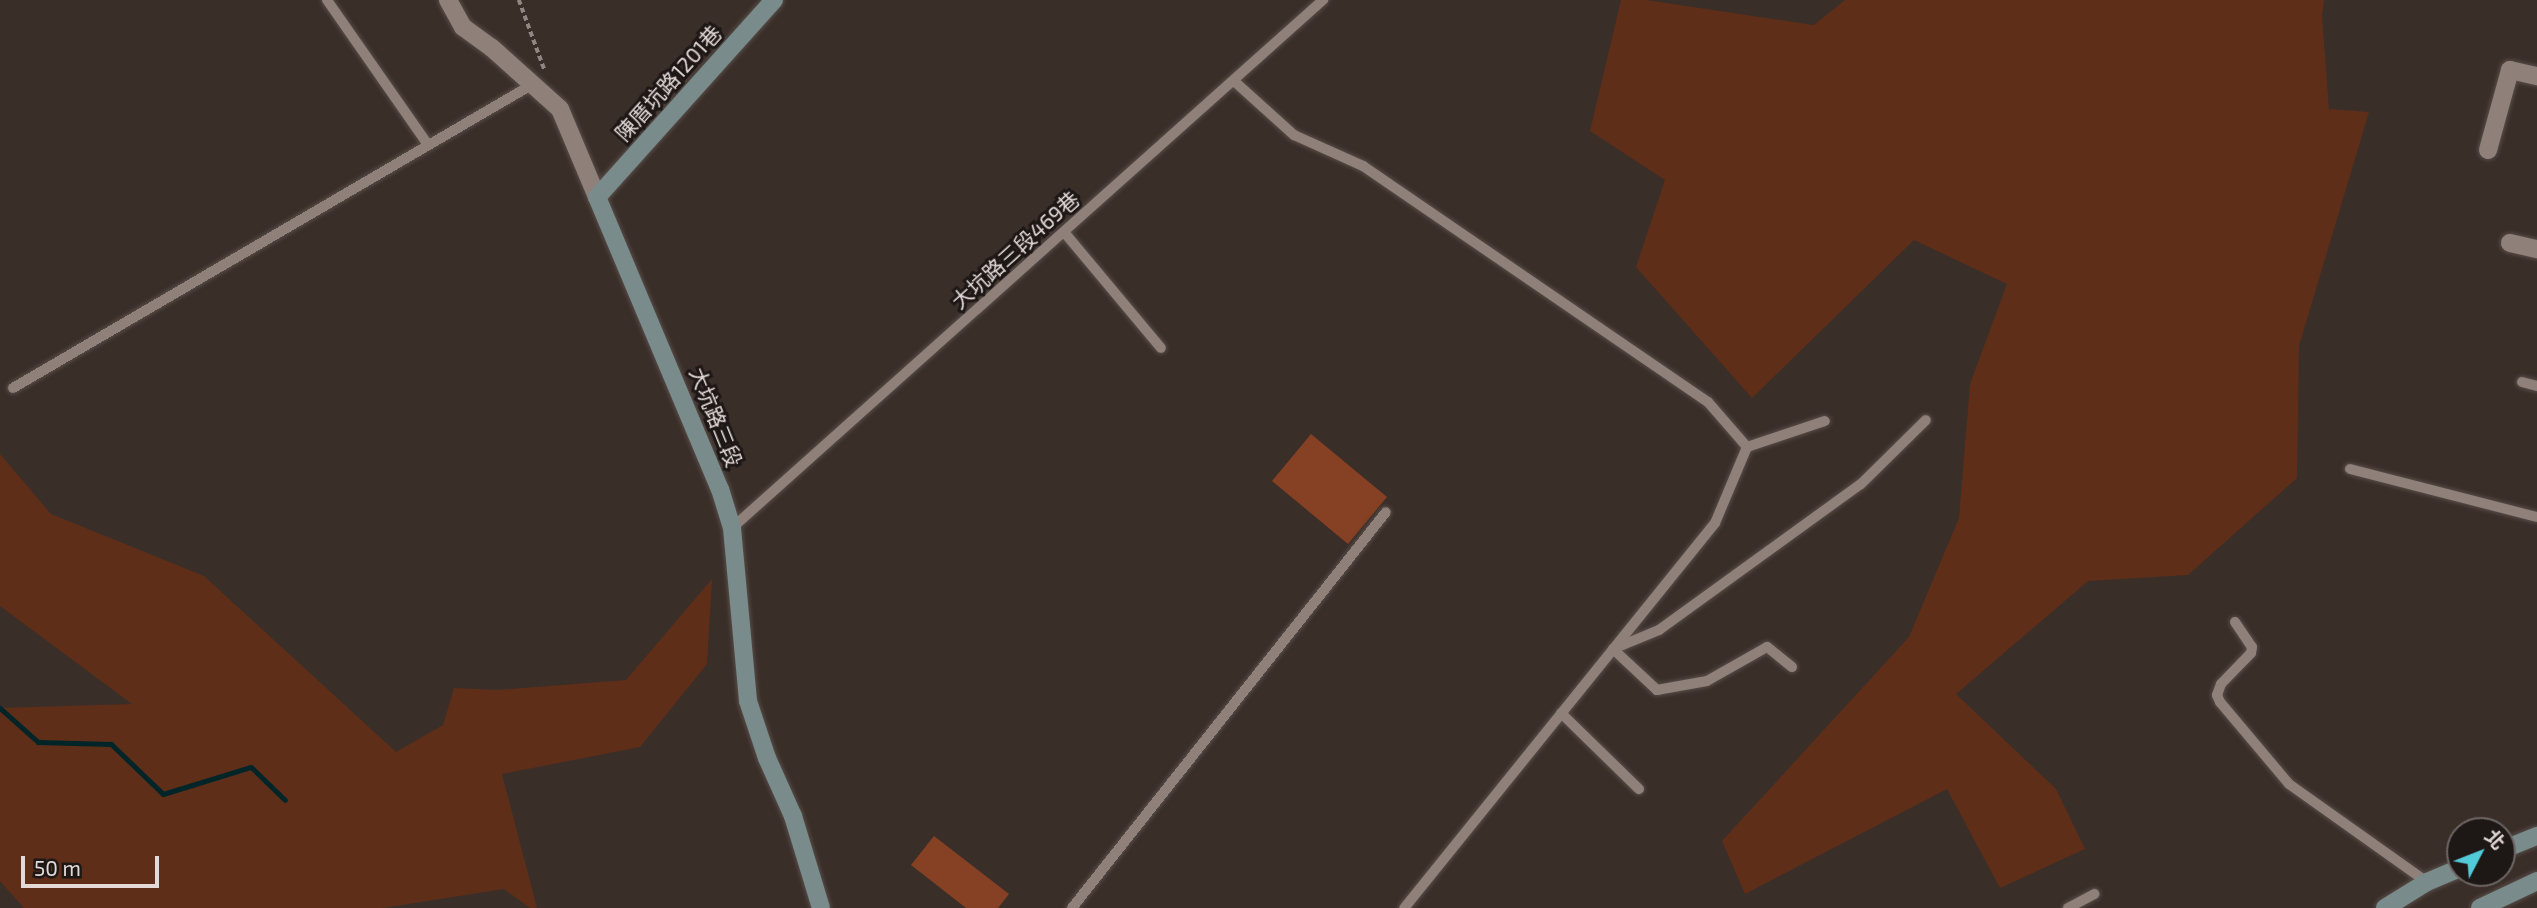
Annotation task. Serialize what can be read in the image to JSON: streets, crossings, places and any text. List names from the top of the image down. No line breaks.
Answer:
{"streets":{"street":["陳厝坑路1201巷","大坑路三段"],"lane":["大坑路三段469巷"]},"crossings":[["陳厝坑路1201巷","大坑路三段"],["大坑路三段469巷","大坑路三段"]],"scale_bar":"50 m","north":"top right"}
